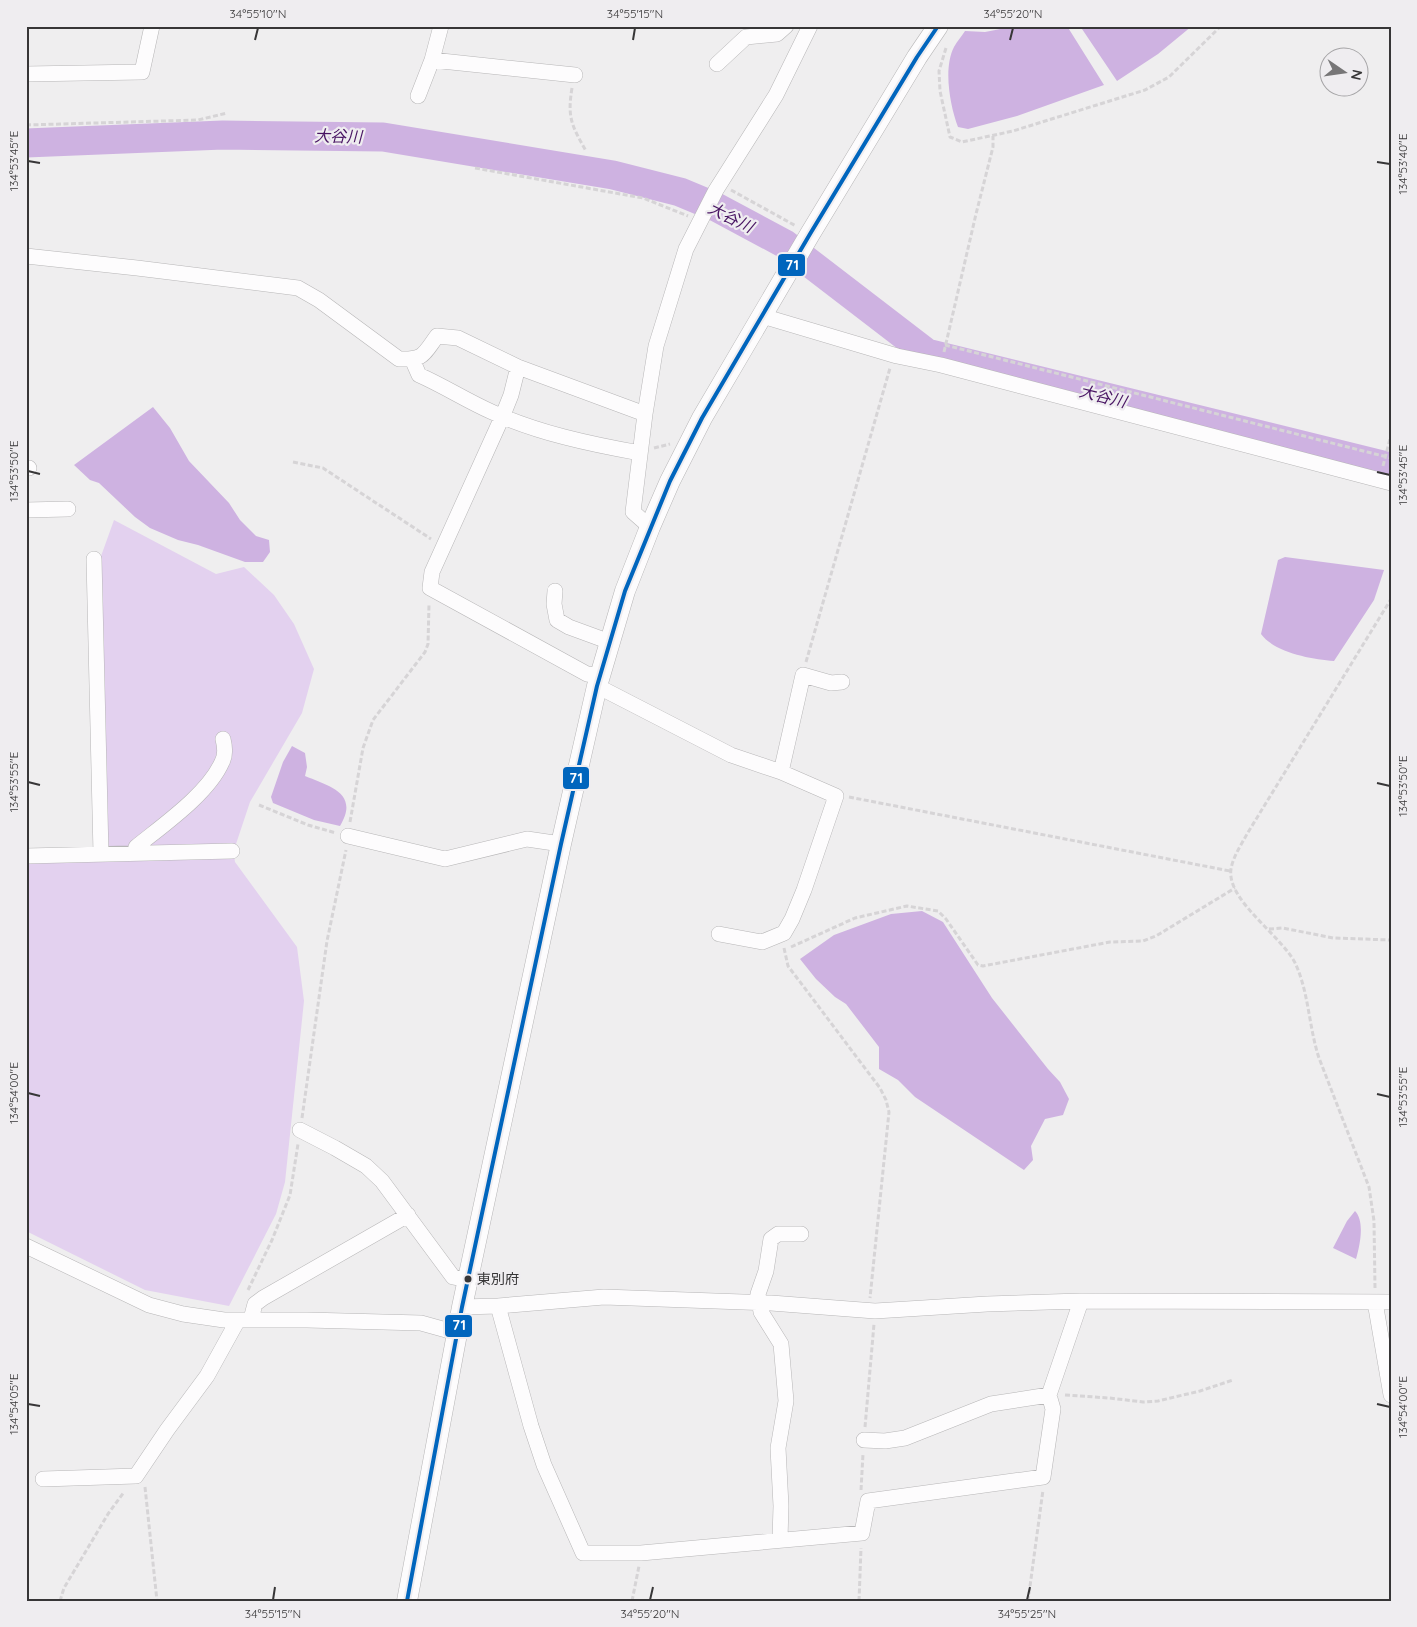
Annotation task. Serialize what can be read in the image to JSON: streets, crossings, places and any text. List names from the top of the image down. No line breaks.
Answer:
{"water":["大谷川"],"places":["東別府"],"lines":["transit line 71"],"north":"right","coordinates":["34°55'10\"N","34°55'15\"N","34°55'20\"N","134°53'45\"E","134°53'40\"E","134°53'50\"E","134°53'55\"E","134°54'00\"E","134°54'05\"E","34°55'25\"N"]}
